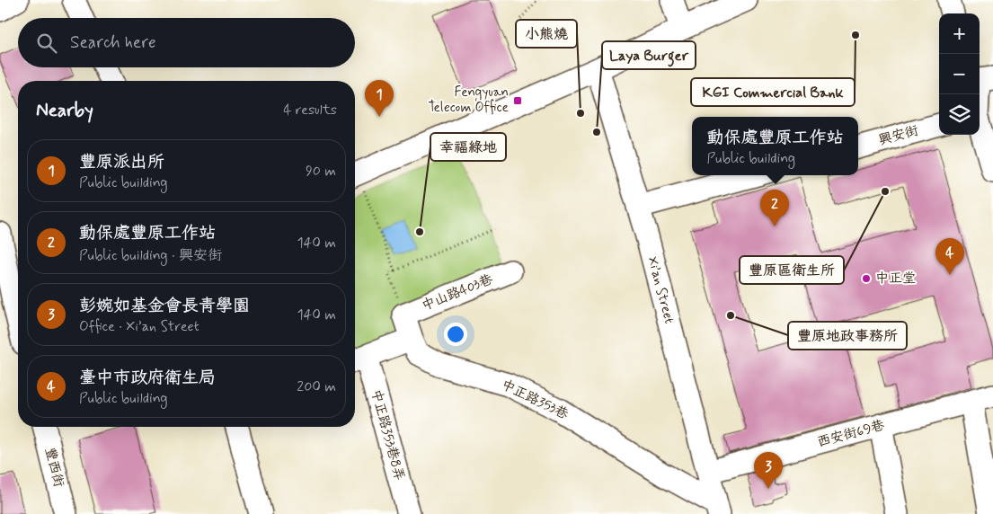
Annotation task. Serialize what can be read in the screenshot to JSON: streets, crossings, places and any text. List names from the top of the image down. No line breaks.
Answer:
{"streets":{"street":["興安街","Xi’an Street","中山路403巷","中正路353巷","西安街69巷","中正路353巷8弄","豐西街"]},"crossings":[["Xi’an Street","中正路353巷"],["Xi’an Street","西安街69巷"]],"places":{"other":["KGI Commercial Bank","小熊燒","Laya Burger","豐原區衛生所","幸福綠地","中正堂","豐原地政事務所"],"transit":["Fengyuan Telecom Office"]},"page":{"map_buttons":["+","−"],"search":"Search here","pins":["1","2","4","3"],"heading":["Nearby","4 results"],"popup":["動保處豐原工作站","Public building"],"list":[{"mark":"1","name":"豐原派出所","note":"Public building","value":"90 m"},{"mark":"2","name":"動保處豐原工作站","note":"Public building · 興安街","value":"140 m"},{"mark":"3","name":"彭婉如基金會長青學園","note":"Office · Xi’an Street","value":"140 m"},{"mark":"4","name":"臺中市政府衛生局","note":"Public building","value":"200 m"}]}}
